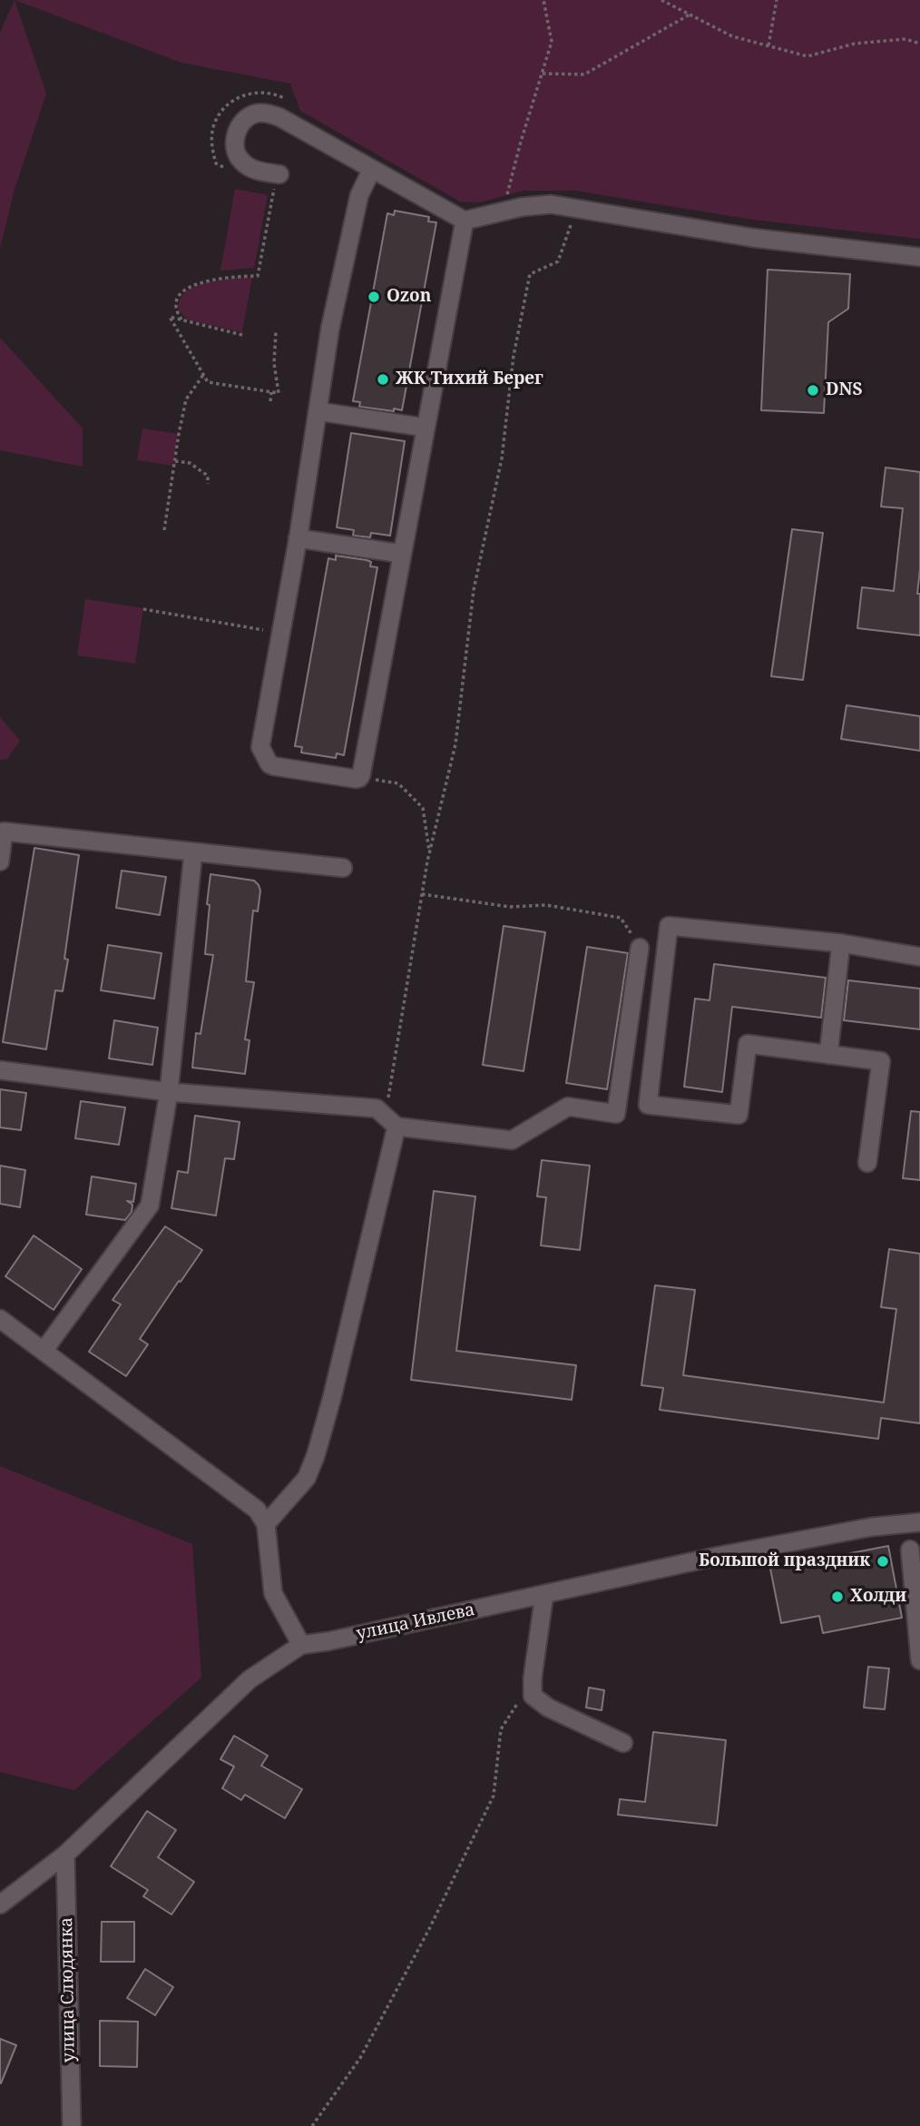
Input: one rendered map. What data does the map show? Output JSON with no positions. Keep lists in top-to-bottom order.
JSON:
{
  "streets": {
    "street": ["улица Ивлева", "улица Слюдянка"]
  },
  "crossings": [
    ["улица Ивлева", "улица Слюдянка"]
  ],
  "places": [
    "Ozon",
    "ЖК Тихий Берег",
    "DNS",
    "Большой праздник",
    "Холди"
  ]
}
